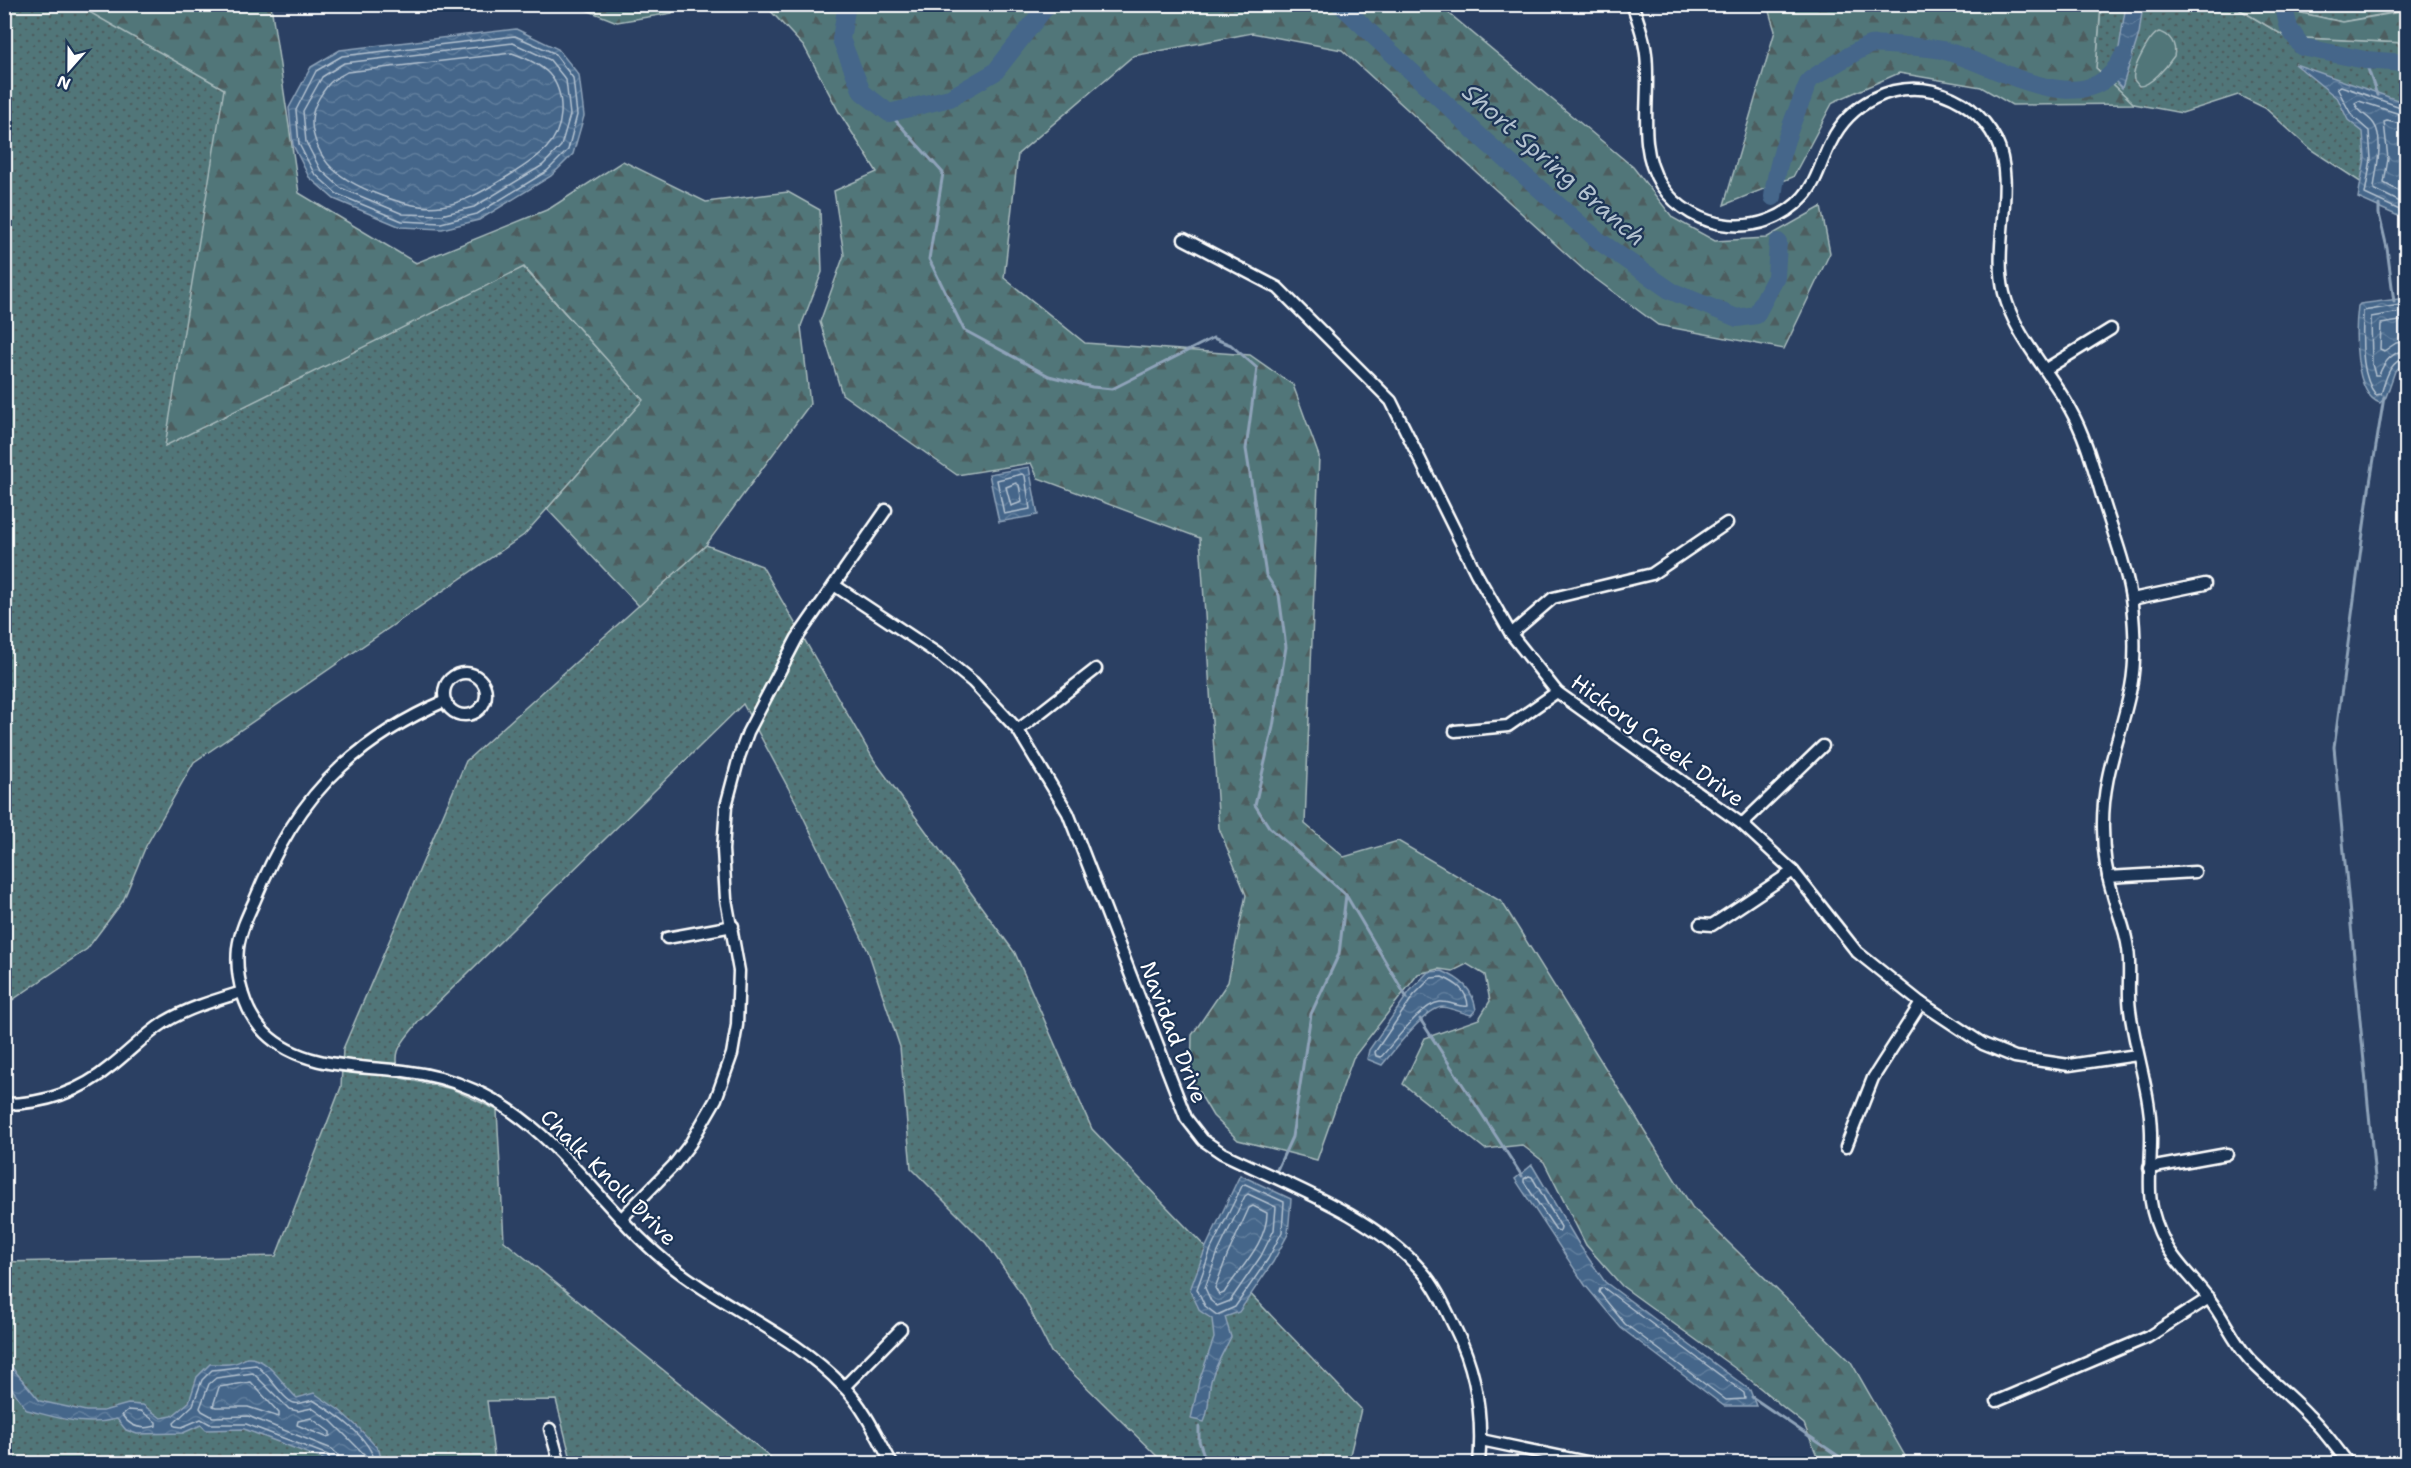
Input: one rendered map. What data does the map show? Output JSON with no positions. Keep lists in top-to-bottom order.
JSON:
{
  "streets": {
    "street": ["Hickory Creek Drive", "Navidad Drive", "Chalk Knoll Drive"]
  },
  "water": ["Short Spring Branch"],
  "north": "bottom"
}
